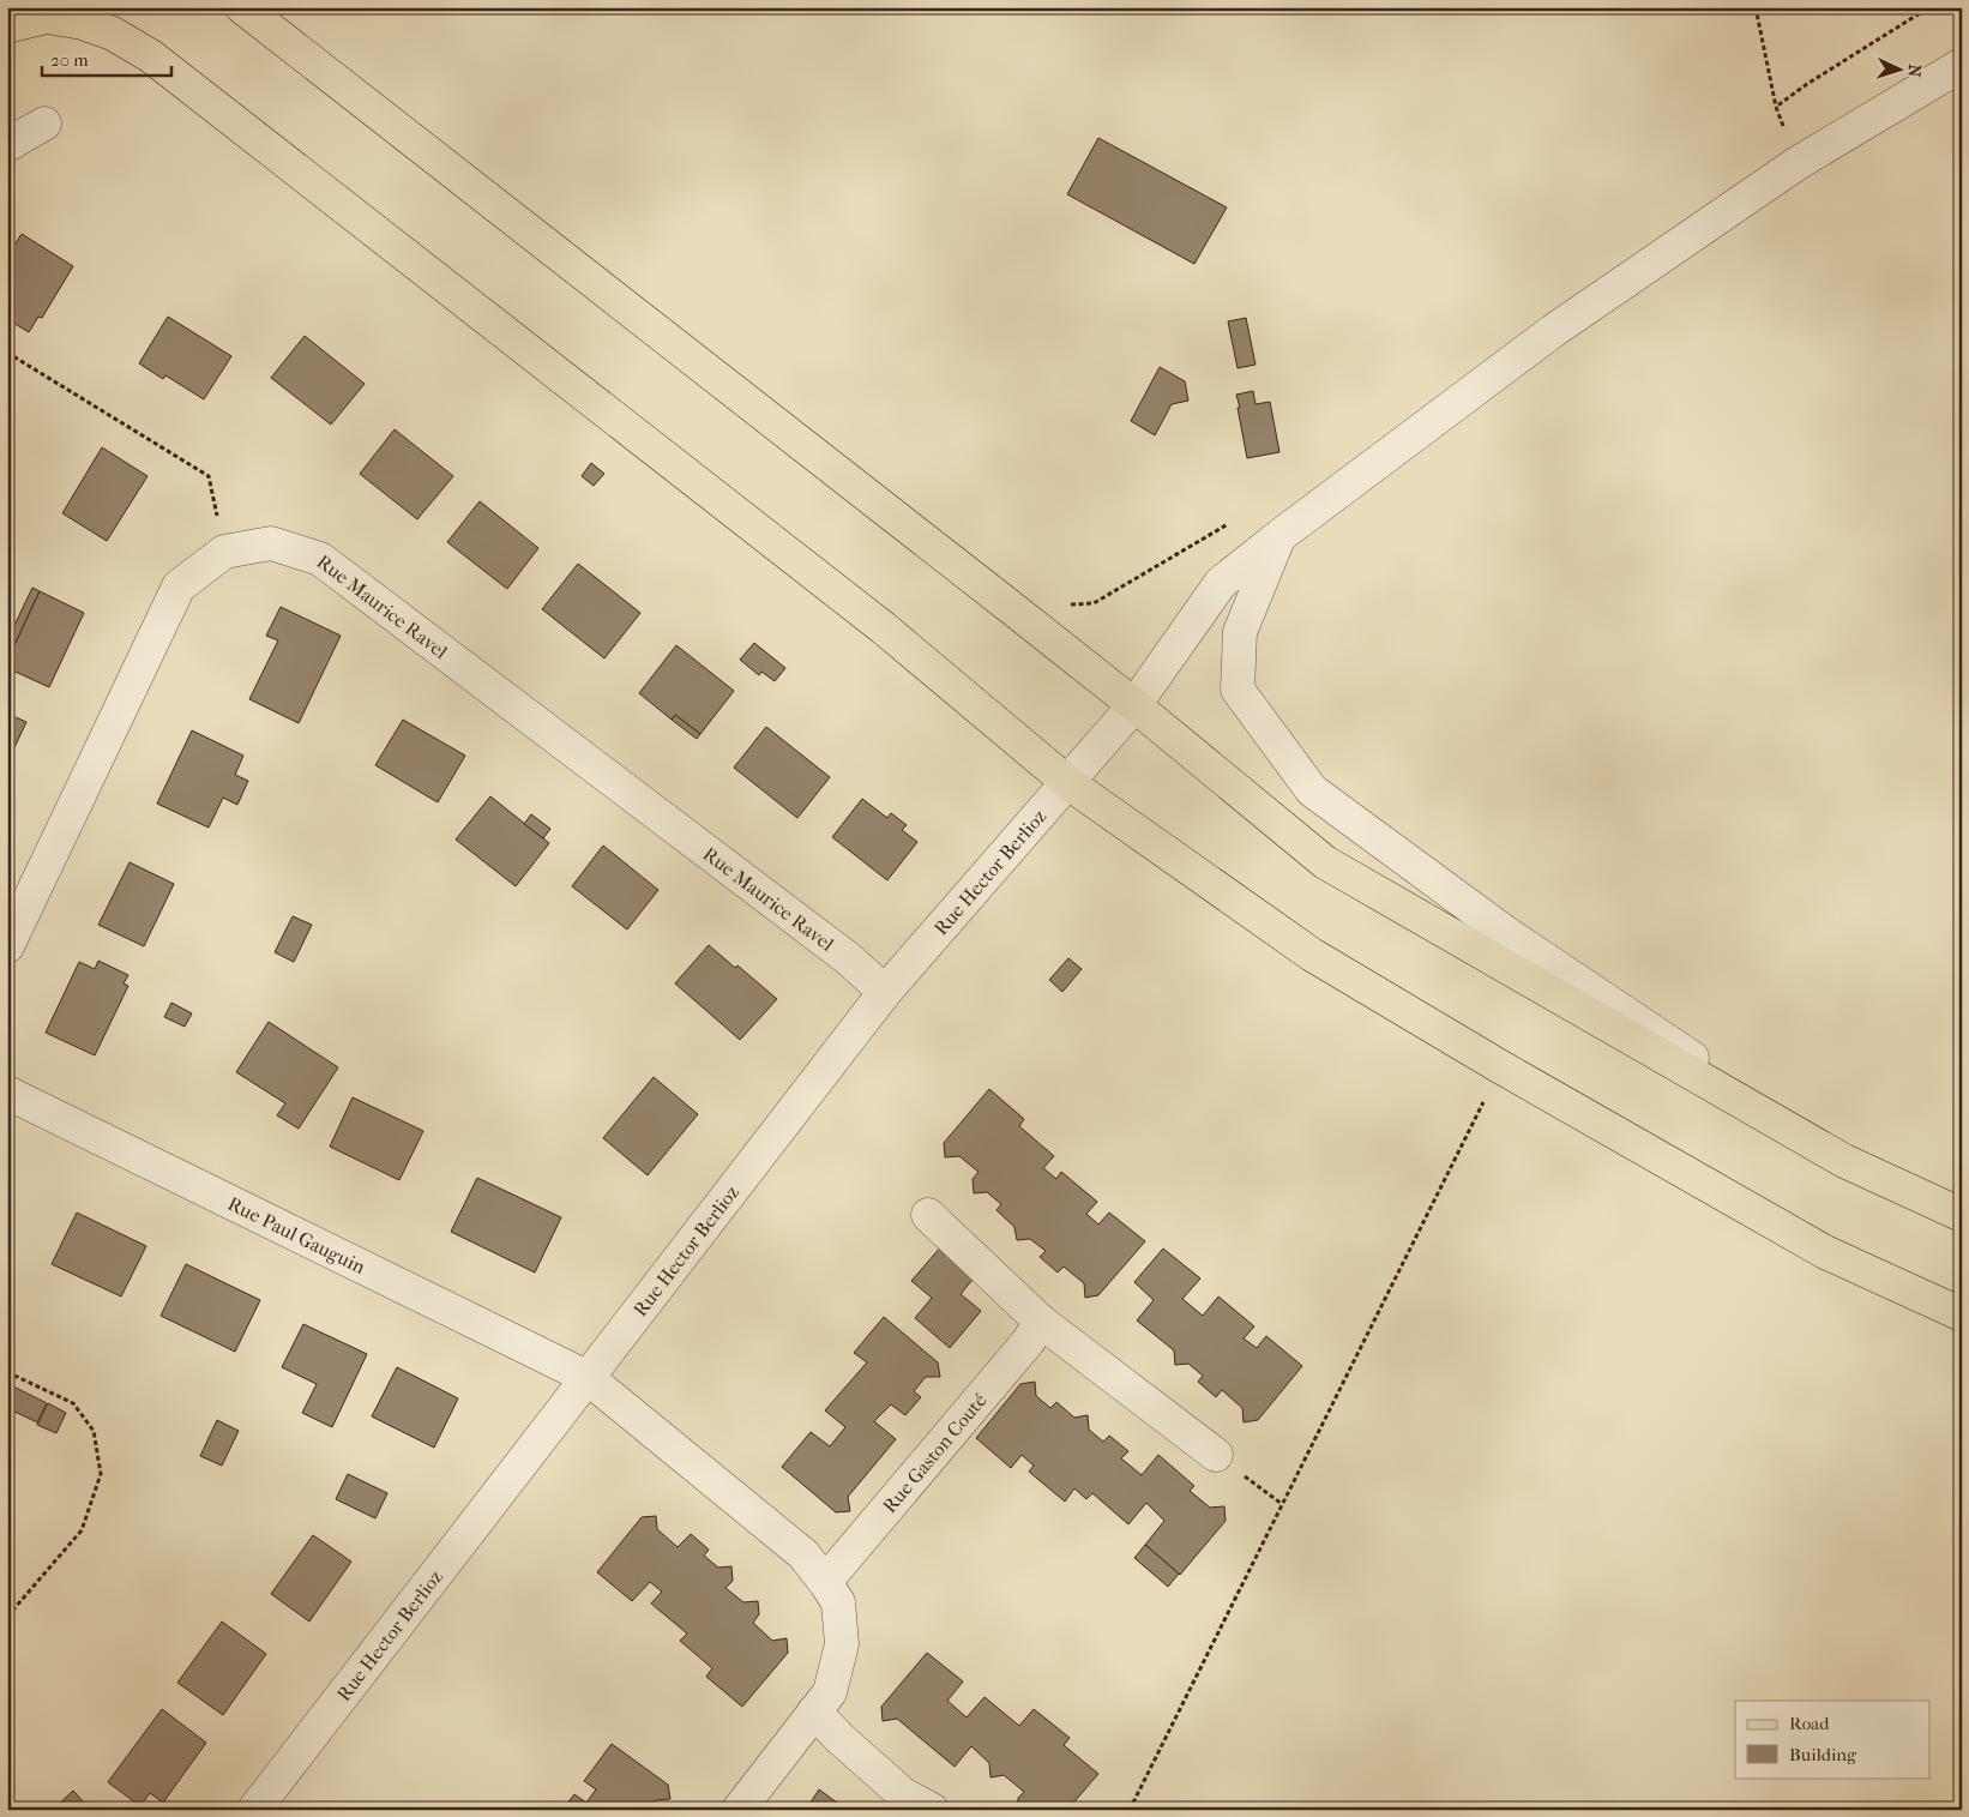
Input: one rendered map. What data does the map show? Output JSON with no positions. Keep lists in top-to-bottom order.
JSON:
{
  "streets": {
    "street": [
      "Rue Maurice Ravel",
      "Rue Hector Berlioz",
      "Rue Paul Gauguin",
      "Rue Gaston Couté"
    ]
  },
  "crossings": [
    ["Rue Maurice Ravel", "Rue Hector Berlioz"],
    ["Rue Hector Berlioz", "Rue Paul Gauguin"]
  ],
  "legend": ["Road", "Building"],
  "scale_bar": "20 m",
  "north": "right"
}
